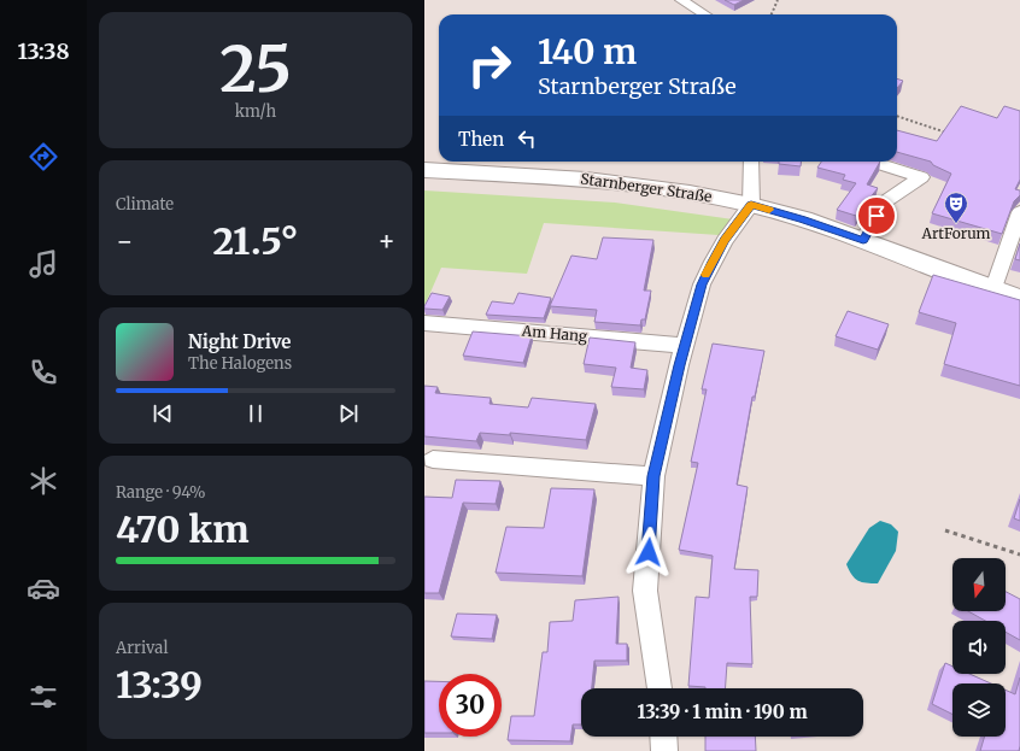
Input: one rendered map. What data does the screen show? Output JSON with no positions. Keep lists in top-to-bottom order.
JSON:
{
  "streets": {
    "main road": ["Starnberger Straße"],
    "street": ["Am Hang"]
  },
  "places": {
    "theatre": ["ArtForum"]
  },
  "north": "bottom",
  "page": {
    "tabs": "13:38",
    "tile": [
      ["25", "km/h"],
      "Climate",
      ["Range · 94%", "470 km"],
      ["Arrival", "13:39"]
    ],
    "turn": ["140 m", "Starnberger Straße"],
    "then": "Then",
    "heat": ["−", "21.5°", "+"],
    "song": ["Night Drive", "The Halogens"],
    "limit": "30",
    "trip": "13:39 · 1 min · 190 m"
  }
}
